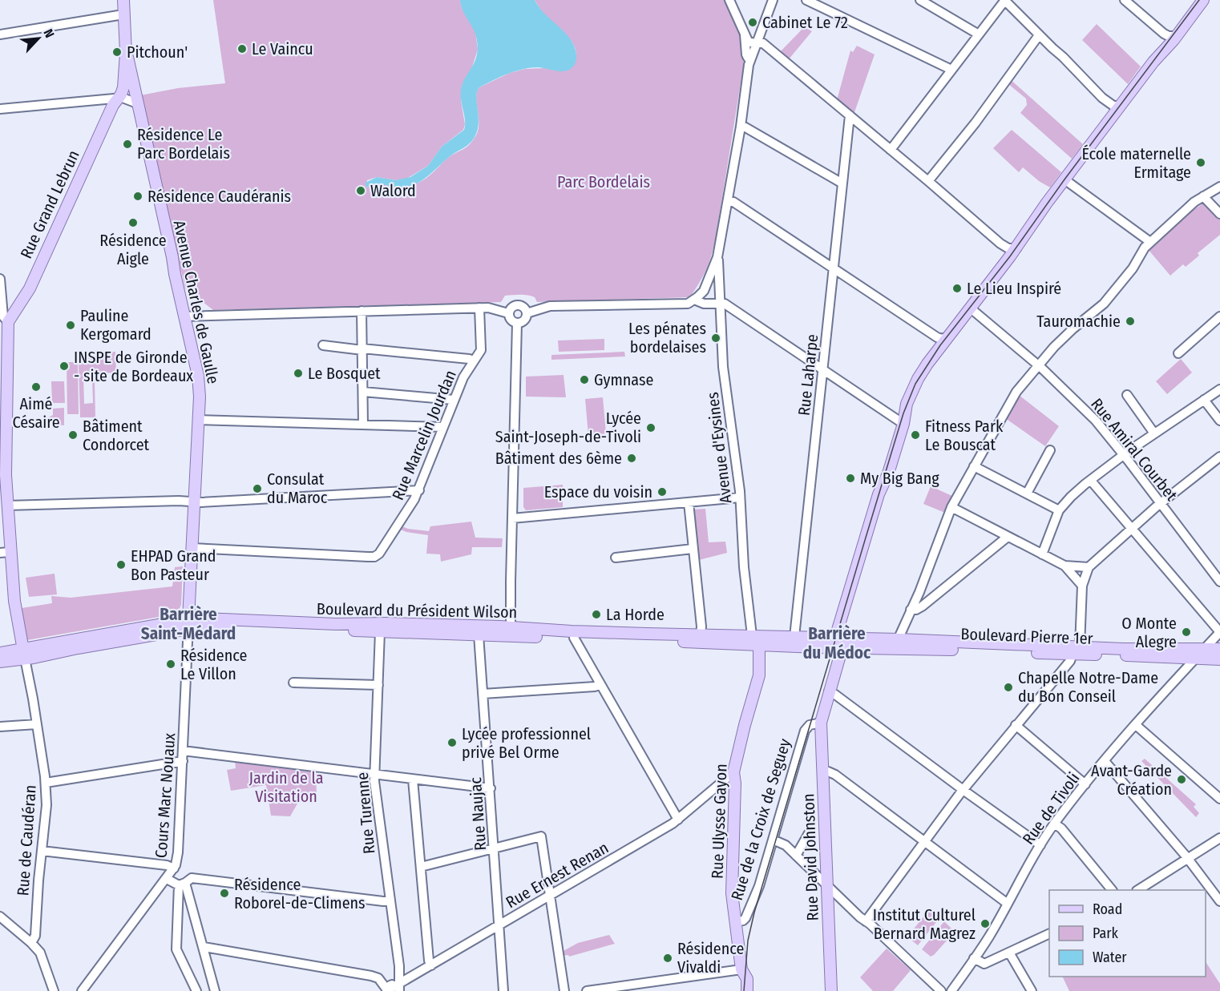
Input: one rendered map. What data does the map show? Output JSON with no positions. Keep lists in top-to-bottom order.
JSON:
{
  "streets": {
    "main road": [
      "Rue Grand Lebrun",
      "Avenue Charles de Gaulle",
      "Boulevard du Président Wilson",
      "Boulevard Pierre 1er",
      "Rue Ulysse Gayon",
      "Rue David Johnston"
    ],
    "street": [
      "Rue Laharpe",
      "Rue Marcelin Jourdan",
      "Avenue d'Eysines",
      "Rue Amiral Courbet",
      "Cours Marc Nouaux",
      "Rue de Tivoli",
      "Rue Turenne",
      "Rue Naujac",
      "Rue de la Croix de Seguey",
      "Rue de Caudéran",
      "Rue Ernest Renan"
    ]
  },
  "crossings": [
    ["Rue Grand Lebrun", "Avenue Charles de Gaulle"],
    ["Avenue Charles de Gaulle", "Rue Marcelin Jourdan"],
    ["Avenue Charles de Gaulle", "Boulevard du Président Wilson"],
    ["Avenue Charles de Gaulle", "Cours Marc Nouaux"],
    ["Rue Laharpe", "Boulevard du Président Wilson"],
    ["Avenue d'Eysines", "Boulevard du Président Wilson"],
    ["Avenue d'Eysines", "Rue Ulysse Gayon"],
    ["Boulevard du Président Wilson", "Boulevard Pierre 1er"],
    ["Boulevard du Président Wilson", "Cours Marc Nouaux"],
    ["Boulevard du Président Wilson", "Rue Turenne"],
    ["Boulevard du Président Wilson", "Rue Naujac"],
    ["Boulevard du Président Wilson", "Rue Ulysse Gayon"],
    ["Boulevard du Président Wilson", "Rue de Caudéran"],
    ["Boulevard Pierre 1er", "Rue de Tivoli"],
    ["Rue Turenne", "Rue Ernest Renan"],
    ["Rue Naujac", "Rue Ernest Renan"],
    ["Rue de la Croix de Seguey", "Rue Ulysse Gayon"],
    ["Rue de la Croix de Seguey", "Rue David Johnston"],
    ["Rue Ulysse Gayon", "Rue Ernest Renan"]
  ],
  "districts": ["Barrière Saint-Médard", "Barrière du Médoc"],
  "parks": ["Parc Bordelais", "Jardin de la Visitation"],
  "places": [
    "Cabinet Le 72",
    "Le Vaincu",
    "Pitchoun'",
    "Résidence Le Parc Bordelais",
    "École maternelle Ermitage",
    "Walord",
    "Résidence Caudéranis",
    "Résidence Aigle",
    "Le Lieu Inspiré",
    "Tauromachie",
    "Pauline Kergomard",
    "Les pénates bordelaises",
    "INSPE de Gironde - site de Bordeaux",
    "Le Bosquet",
    "Gymnase",
    "Aimé Césaire",
    "Lycée Saint-Joseph-de-Tivoli",
    "Bâtiment Condorcet",
    "Fitness Park Le Bouscat",
    "Bâtiment des 6ème",
    "My Big Bang",
    "Consulat du Maroc",
    "Espace du voisin",
    "EHPAD Grand Bon Pasteur",
    "La Horde",
    "O Monte Alegre",
    "Résidence Le Villon",
    "Chapelle Notre-Dame du Bon Conseil",
    "Lycée professionnel privé Bel Orme",
    "Avant-Garde Création",
    "Résidence Roborel-de-Climens",
    "Institut Culturel Bernard Magrez",
    "Résidence Vivaldi"
  ],
  "legend": ["Road", "Park", "Water"],
  "north": "top right"
}
